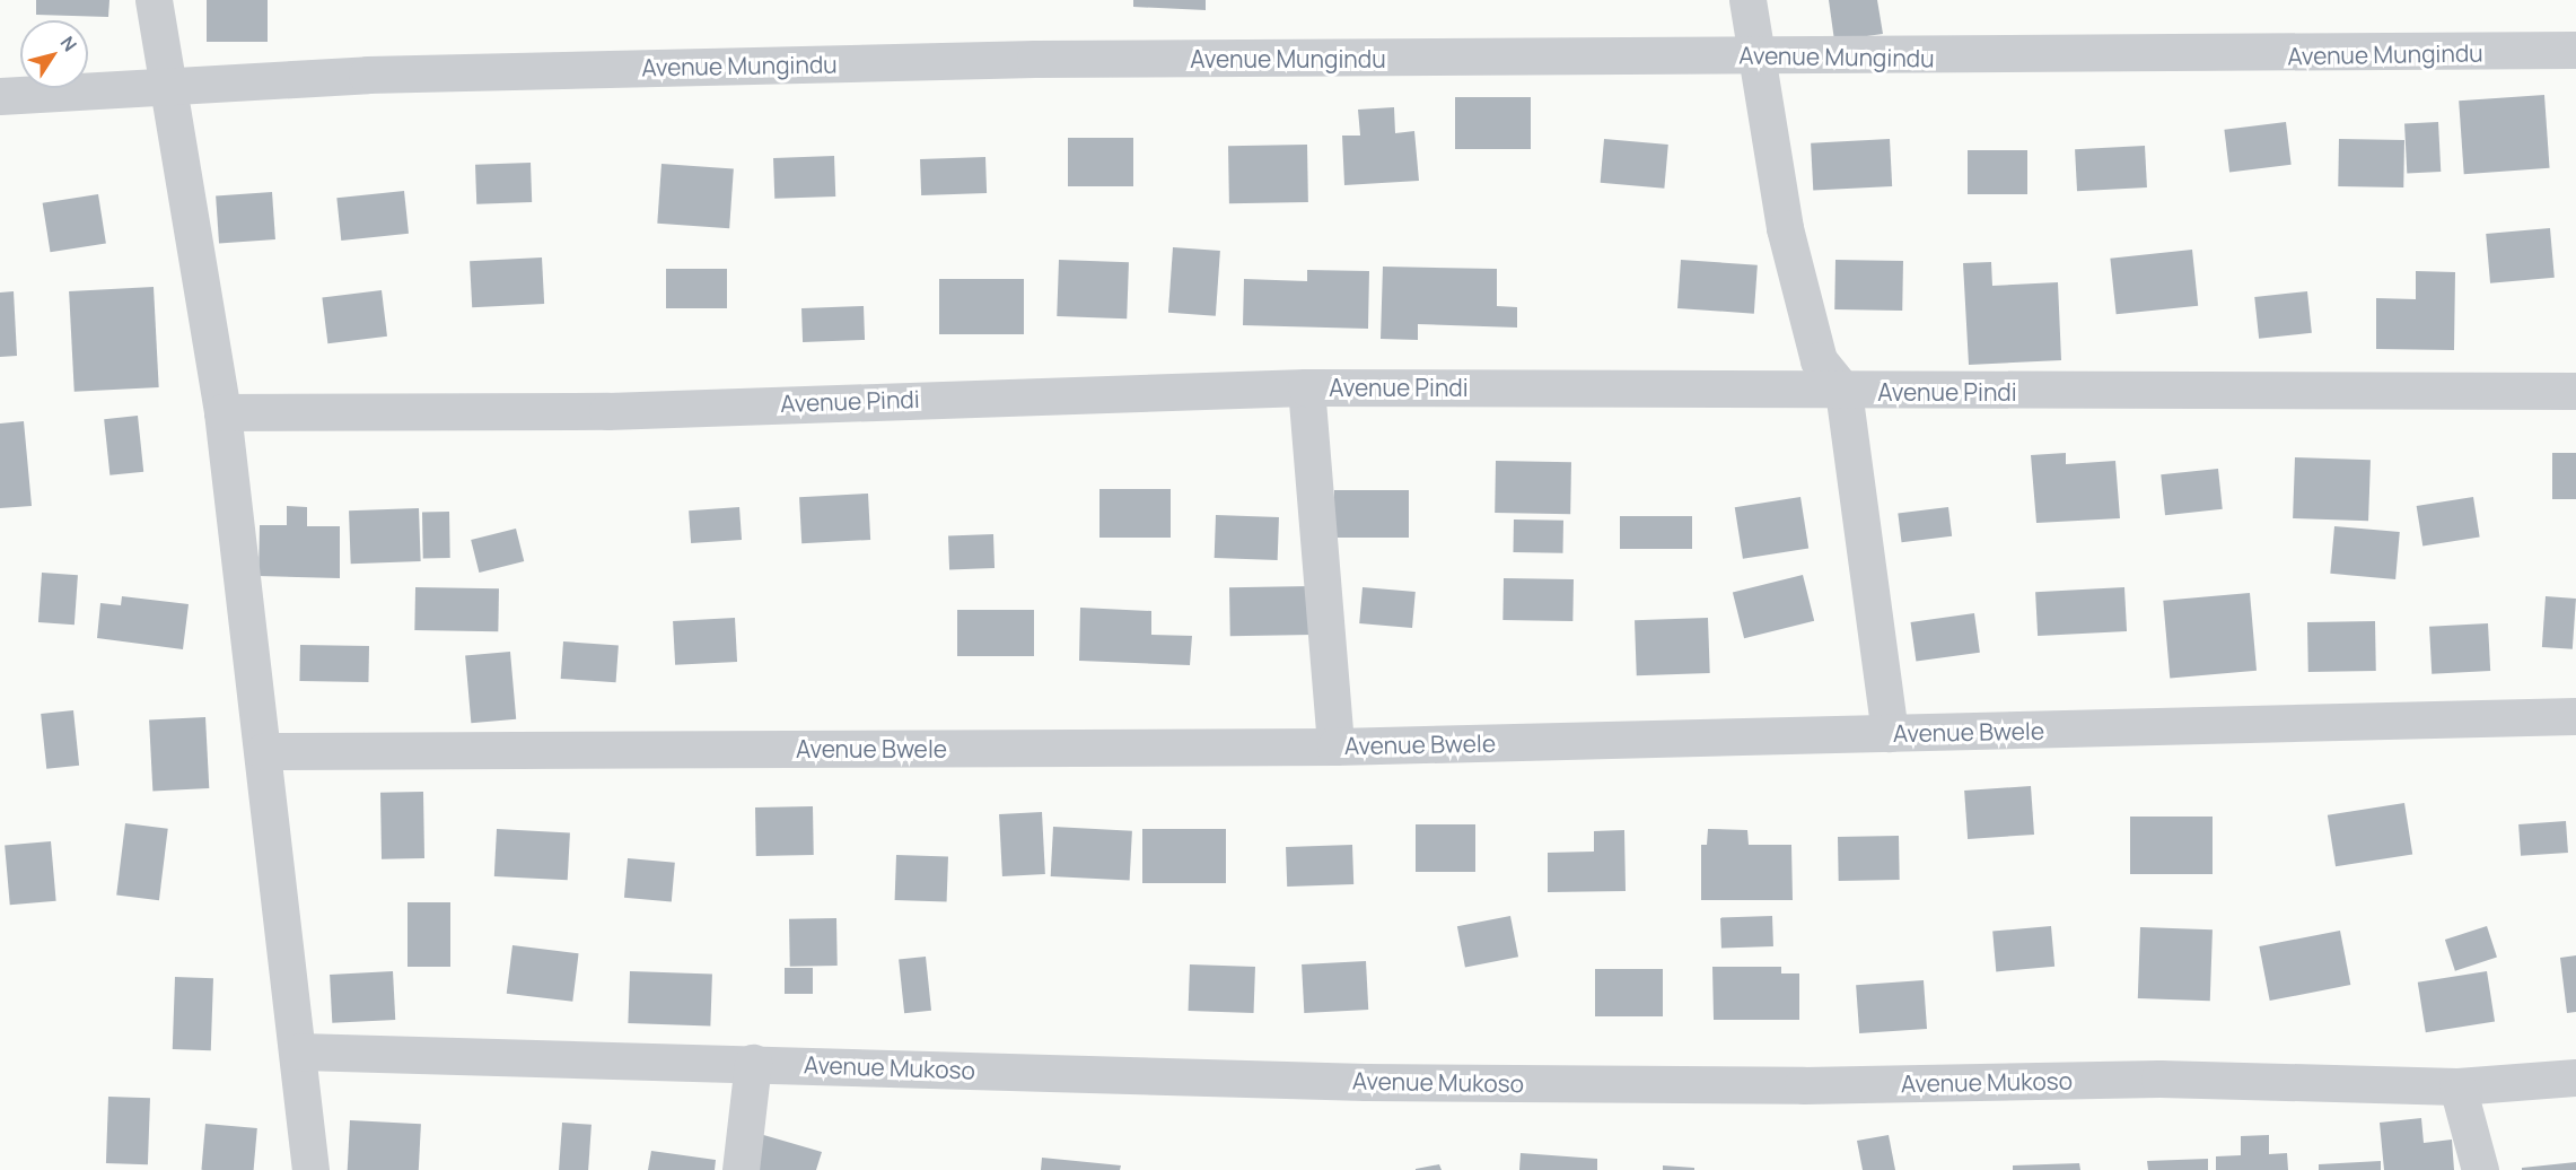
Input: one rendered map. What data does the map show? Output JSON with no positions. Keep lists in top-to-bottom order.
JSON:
{
  "streets": {
    "street": [
      "Avenue Mungindu",
      "Avenue Pindi",
      "Avenue Bwele",
      "Avenue Mukoso"
    ]
  },
  "north": "top right"
}
